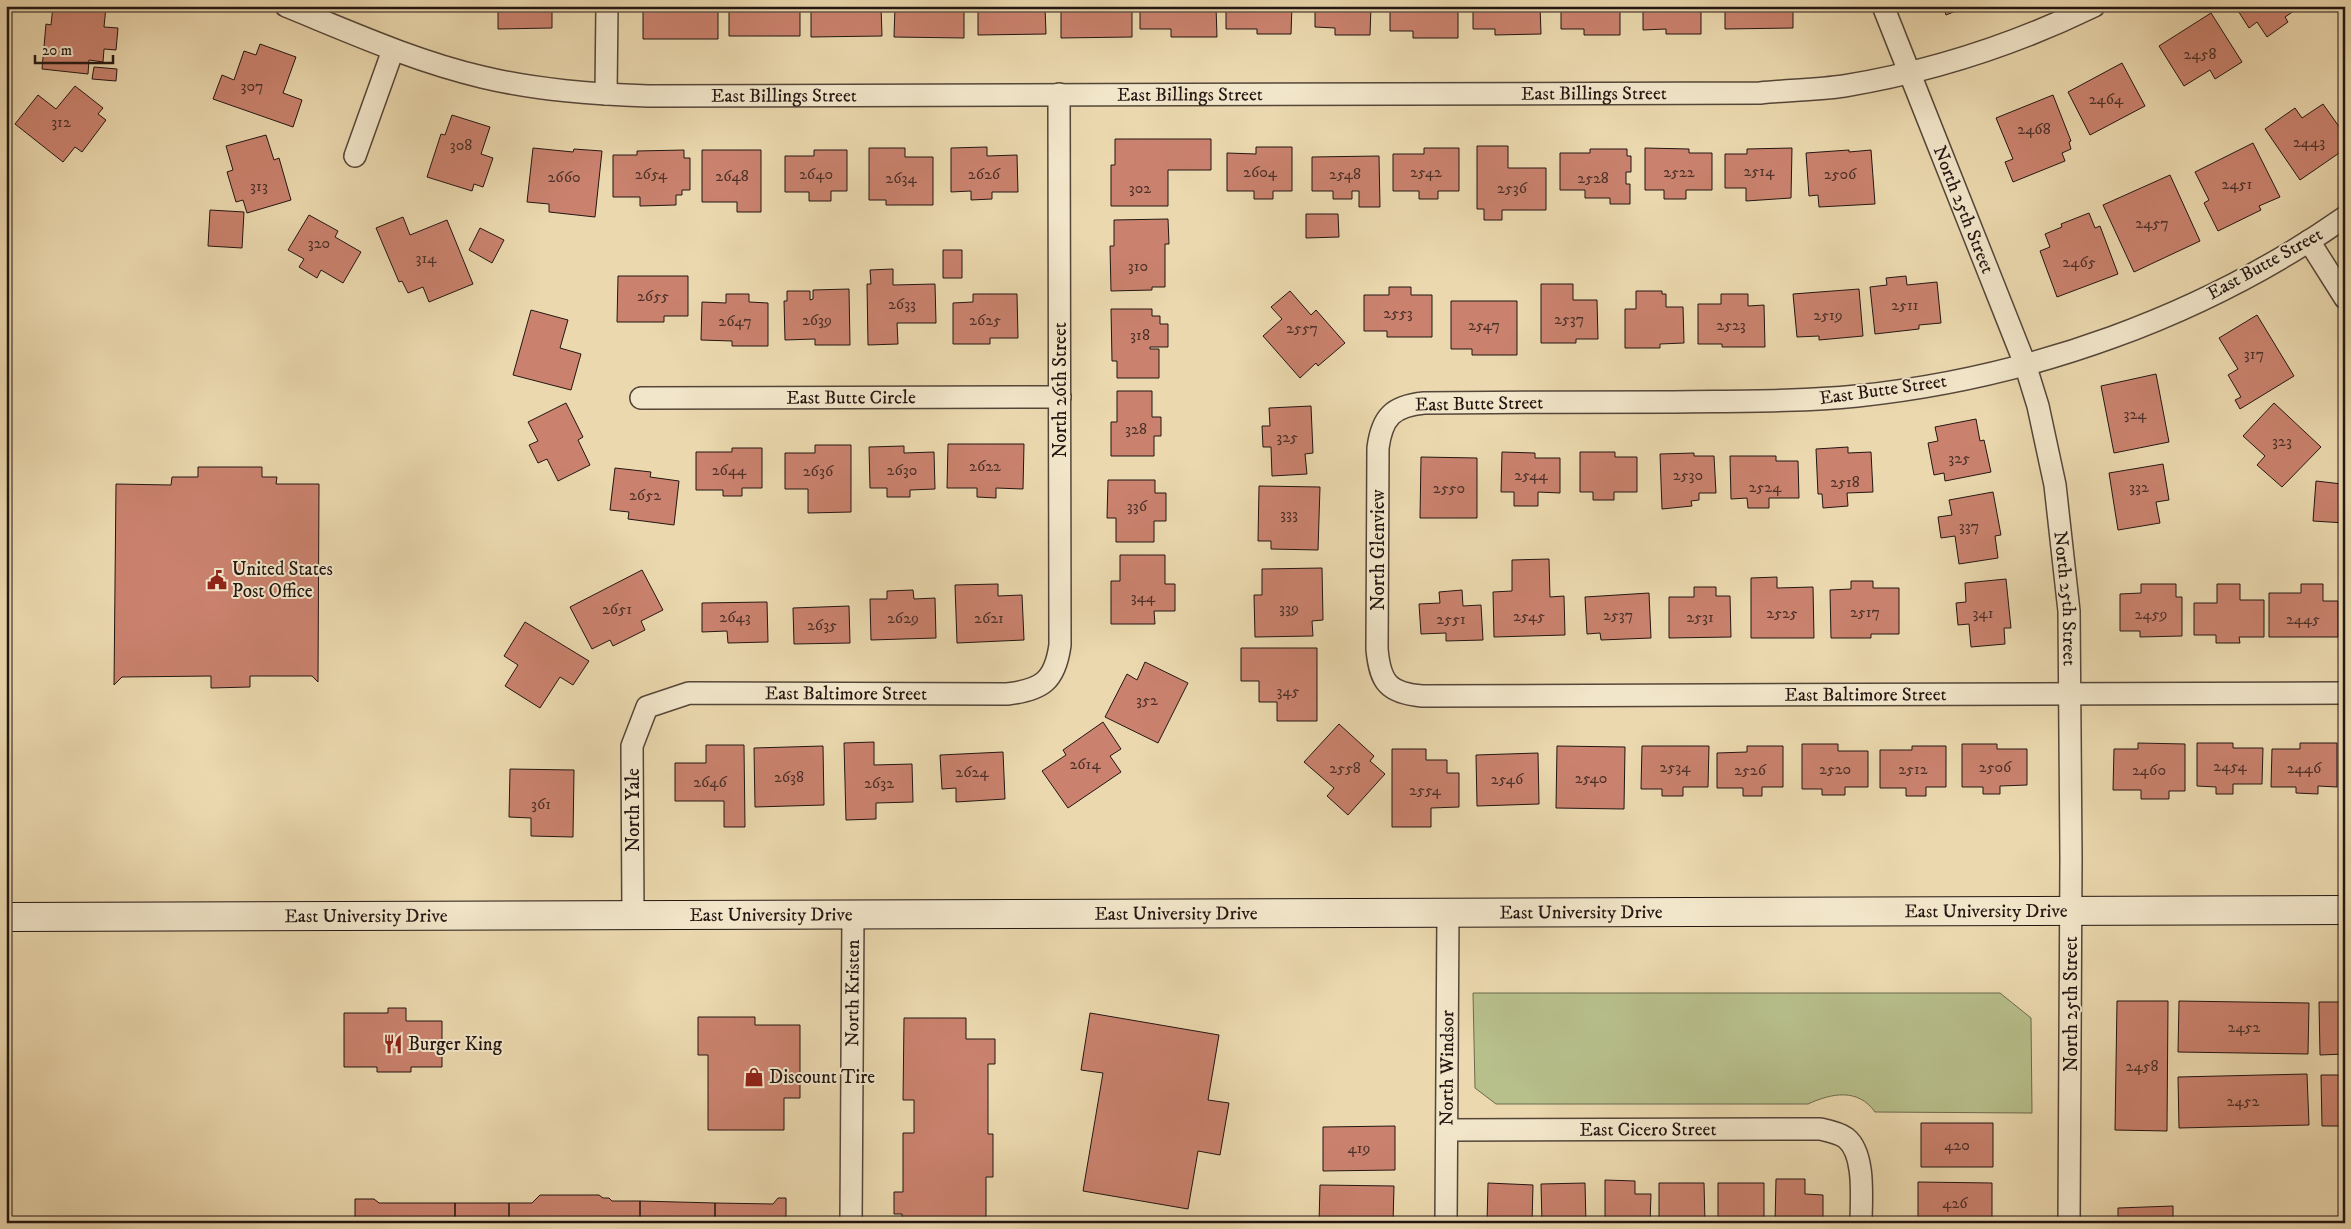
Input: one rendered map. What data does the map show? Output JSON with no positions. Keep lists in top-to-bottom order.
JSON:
{
  "streets": {
    "main road": ["East University Drive"],
    "street": [
      "East Billings Street",
      "North 25th Street",
      "East Butte Street",
      "North 26th Street",
      "East Butte Circle",
      "North Glenview",
      "East Baltimore Street",
      "North Yale",
      "North Kristen",
      "North Windsor",
      "East Cicero Street"
    ]
  },
  "crossings": [
    ["East Billings Street", "North 25th Street"],
    ["East Billings Street", "North 26th Street"],
    ["North 25th Street", "East Butte Street"],
    ["North 25th Street", "East Baltimore Street"],
    ["North 25th Street", "East University Drive"],
    ["East Butte Street", "North Glenview"],
    ["North 26th Street", "East Butte Circle"],
    ["North 26th Street", "East Baltimore Street"],
    ["North Glenview", "East Baltimore Street"],
    ["East Baltimore Street", "North Yale"],
    ["North Yale", "East University Drive"],
    ["East University Drive", "North Kristen"],
    ["East University Drive", "North Windsor"],
    ["North Windsor", "East Cicero Street"]
  ],
  "places": {
    "public building": ["United States Post Office"],
    "restaurant": ["Burger King"],
    "shop": ["Discount Tire"]
  },
  "house_numbers": [
    "2458",
    "307",
    "2464",
    "312",
    "2468",
    "2443",
    "308",
    "2514",
    "2604",
    "2542",
    "2522",
    "2654",
    "2640",
    "2626",
    "2548",
    "2506",
    "2648",
    "2660",
    "2634",
    "2528",
    "2451",
    "313",
    "302",
    "2536",
    "2457",
    "320",
    "314",
    "2465",
    "310",
    "2655",
    "2633",
    "2511",
    "2553",
    "2519",
    "2537",
    "2639",
    "2625",
    "2647",
    "2547",
    "2523",
    "2557",
    "318",
    "317",
    "324",
    "328",
    "325",
    "323",
    "325",
    "2622",
    "2644",
    "2630",
    "2636",
    "2544",
    "2530",
    "2518",
    "2524",
    "332",
    "2550",
    "2652",
    "336",
    "333",
    "337",
    "344",
    "339",
    "2651",
    "2517",
    "2525",
    "341",
    "2459",
    "2537",
    "2545",
    "2643",
    "2531",
    "2629",
    "2621",
    "2551",
    "2445",
    "2635",
    "345",
    "352",
    "2614",
    "2454",
    "2534",
    "2506",
    "2558",
    "2446",
    "2520",
    "2512",
    "2526",
    "2460",
    "2624",
    "2638",
    "2540",
    "2546",
    "2646",
    "2632",
    "2554",
    "361",
    "2452",
    "2458",
    "2452",
    "420",
    "419",
    "426"
  ],
  "scale_bar": "20 m"
}
